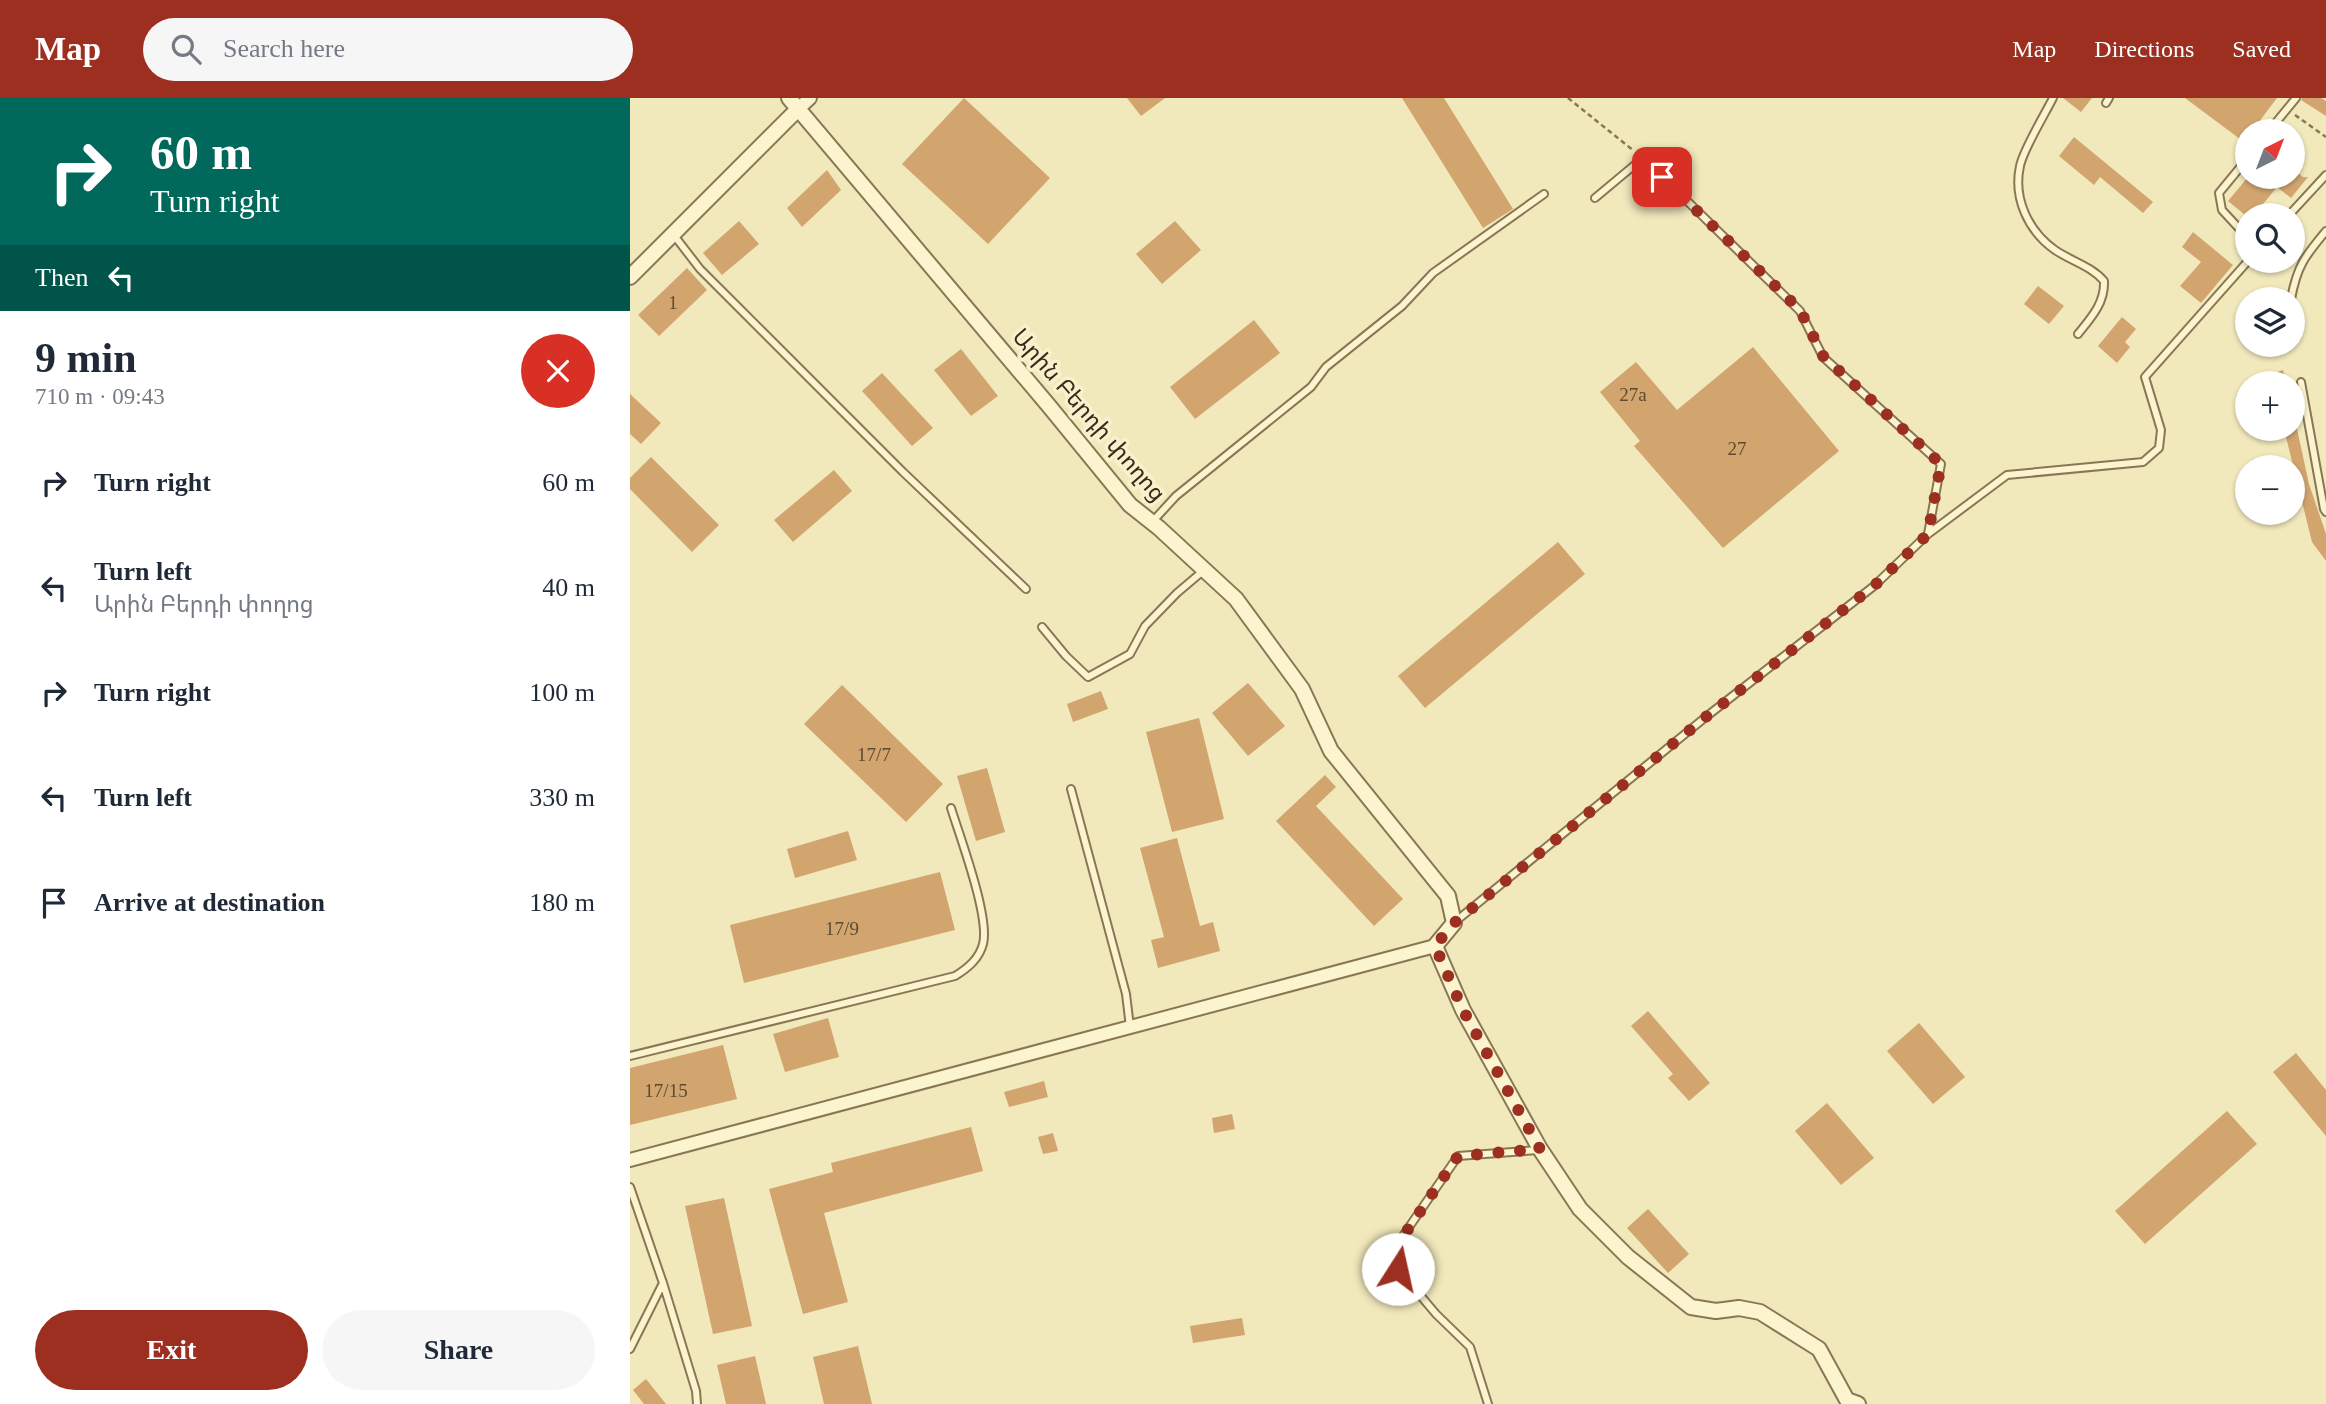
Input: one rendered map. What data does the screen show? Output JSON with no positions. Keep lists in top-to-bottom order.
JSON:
{
  "streets": {
    "street": ["Արին Բերդի փողոց"]
  },
  "house_numbers": [
    "1",
    "27a",
    "27",
    "17/7",
    "17/9",
    "17/15"
  ],
  "north": "top right",
  "page": {
    "header": "Map",
    "search": "Search here",
    "nav": ["Map", "Directions", "Saved"],
    "turn": ["60 m", "Turn right"],
    "map_buttons": ["+", "−"],
    "then": "Then",
    "heading": ["9 min", "710 m · 09:43"],
    "list": [
      {
        "name": "Turn right",
        "value": "60 m"
      },
      {
        "name": "Turn left",
        "note": "Արին Բերդի փողոց",
        "value": "40 m"
      },
      {
        "name": "Turn right",
        "value": "100 m"
      },
      {
        "name": "Turn left",
        "value": "330 m"
      },
      {
        "name": "Arrive at destination",
        "value": "180 m"
      }
    ],
    "buttons": ["Exit", "Share"]
  }
}
